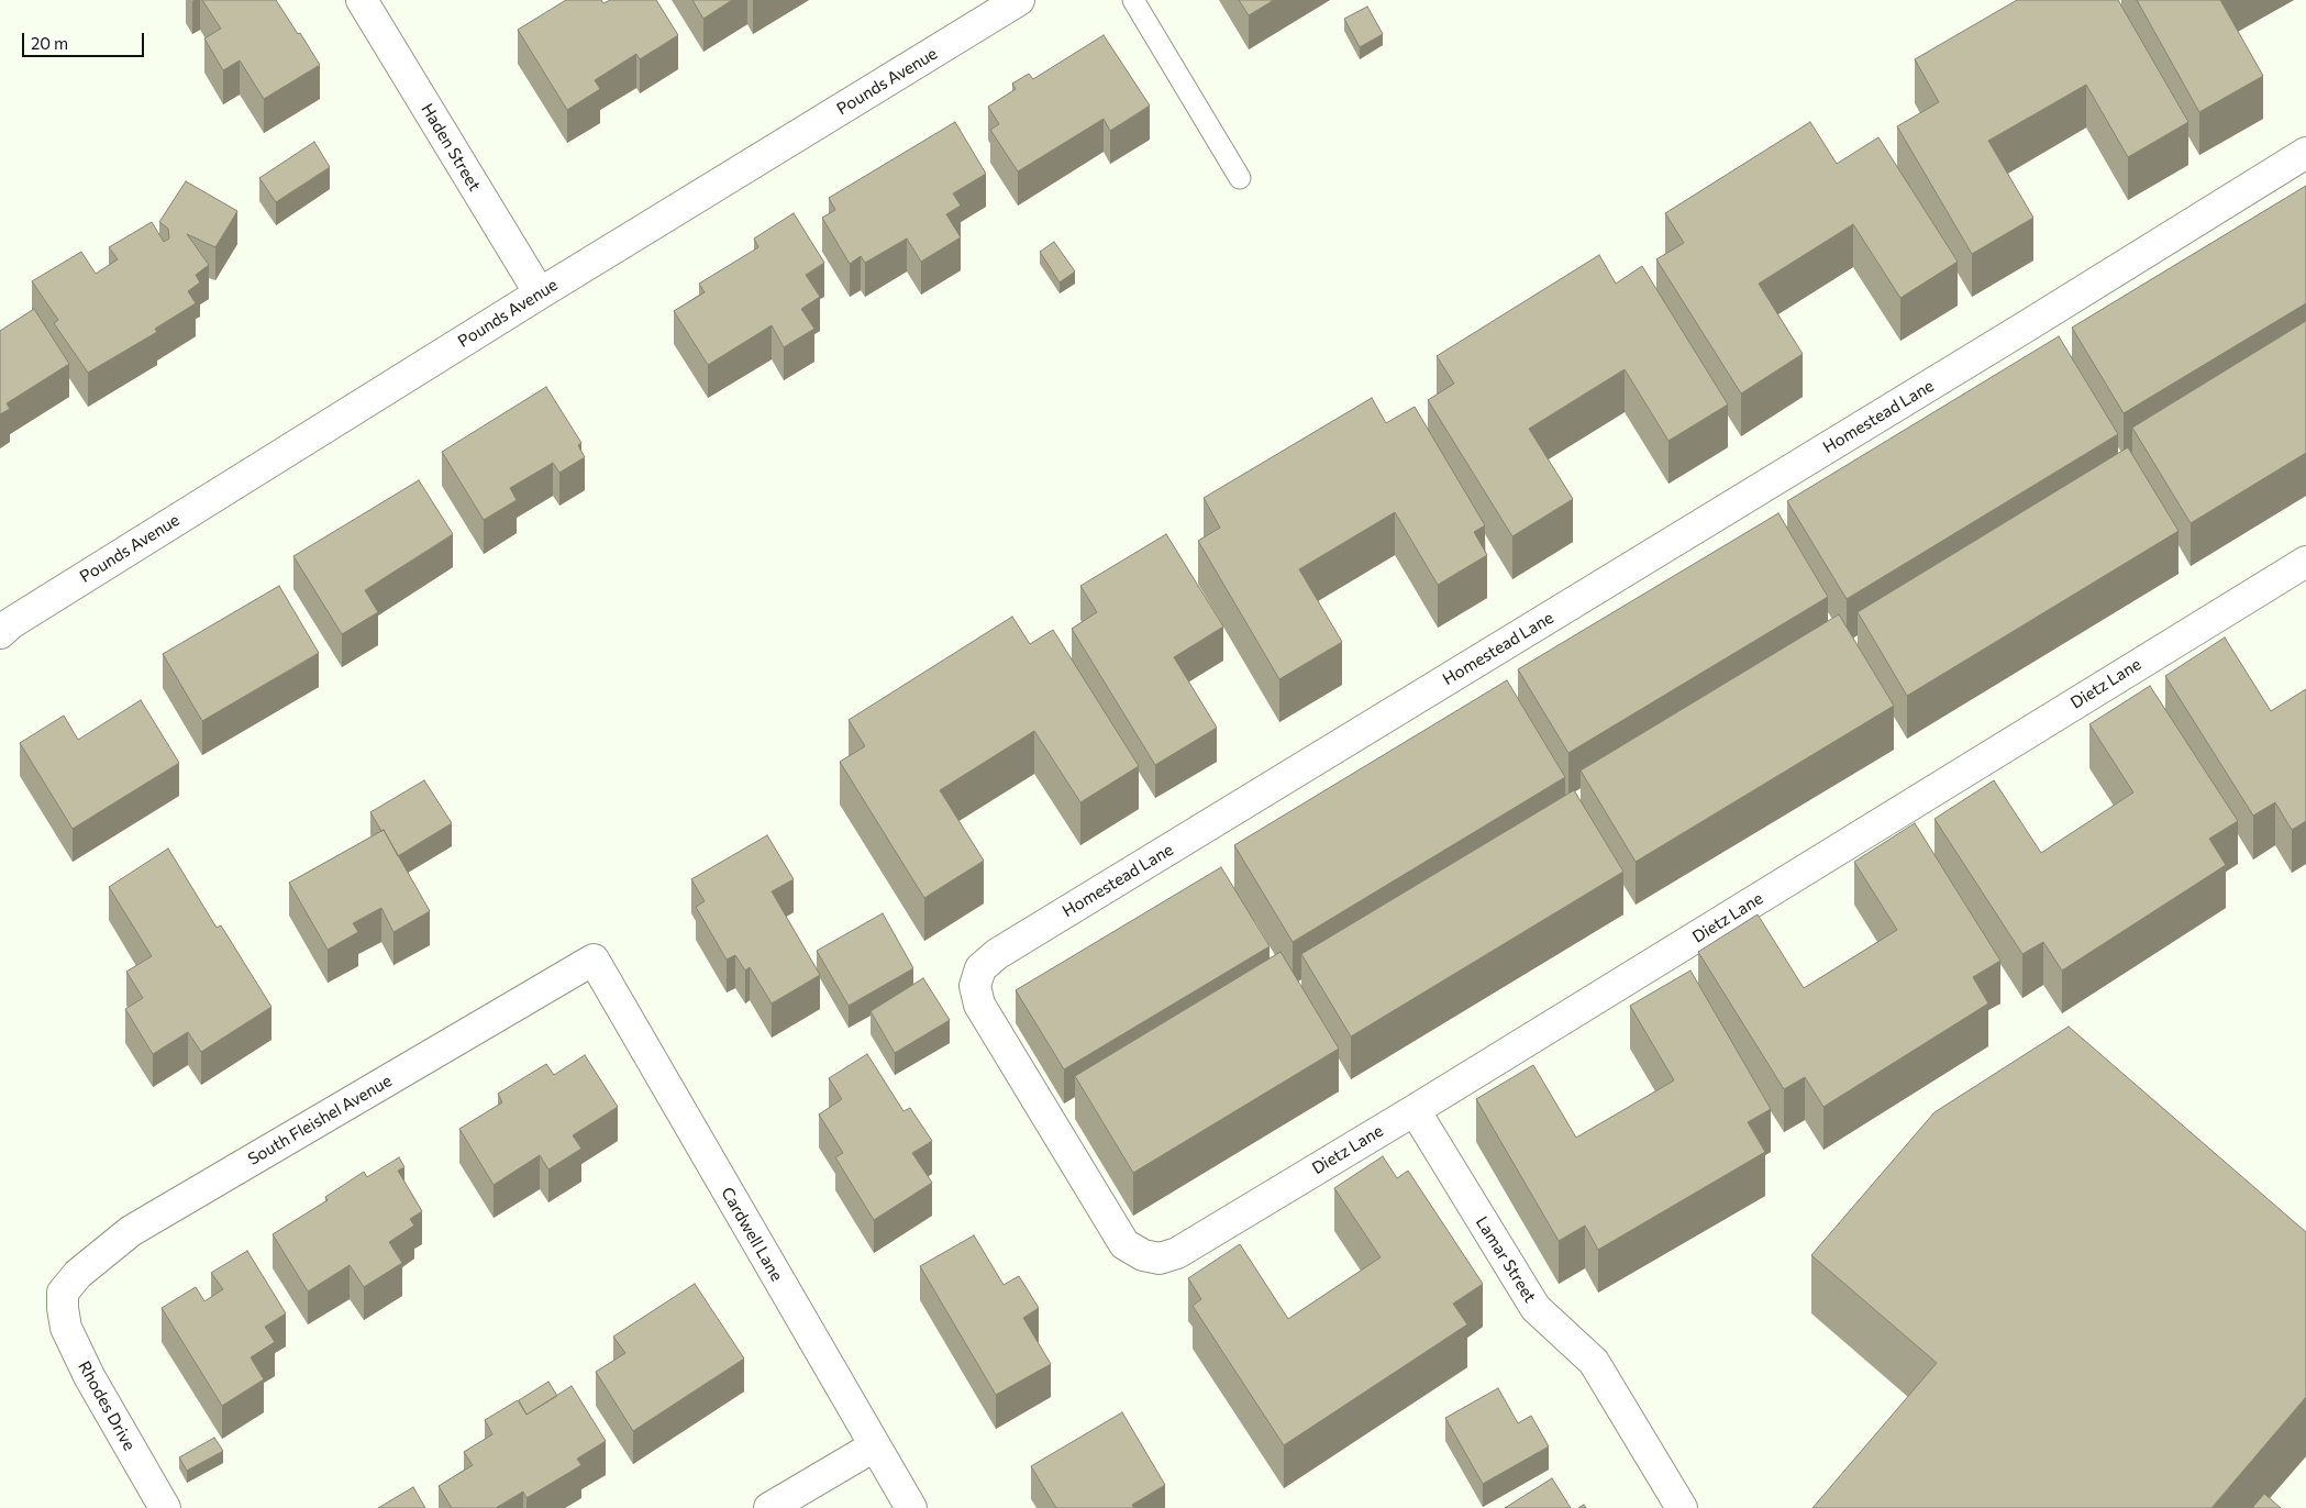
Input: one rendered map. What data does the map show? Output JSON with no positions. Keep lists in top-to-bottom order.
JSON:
{
  "streets": {
    "street": [
      "Pounds Avenue",
      "Haden Street",
      "Homestead Lane",
      "Dietz Lane",
      "South Fleishel Avenue",
      "Cardwell Lane",
      "Lamar Street",
      "Rhodes Drive"
    ]
  },
  "crossings": [
    ["Pounds Avenue", "Haden Street"],
    ["Homestead Lane", "Dietz Lane"],
    ["Dietz Lane", "Lamar Street"],
    ["South Fleishel Avenue", "Cardwell Lane"],
    ["South Fleishel Avenue", "Rhodes Drive"]
  ],
  "scale_bar": "20 m"
}
